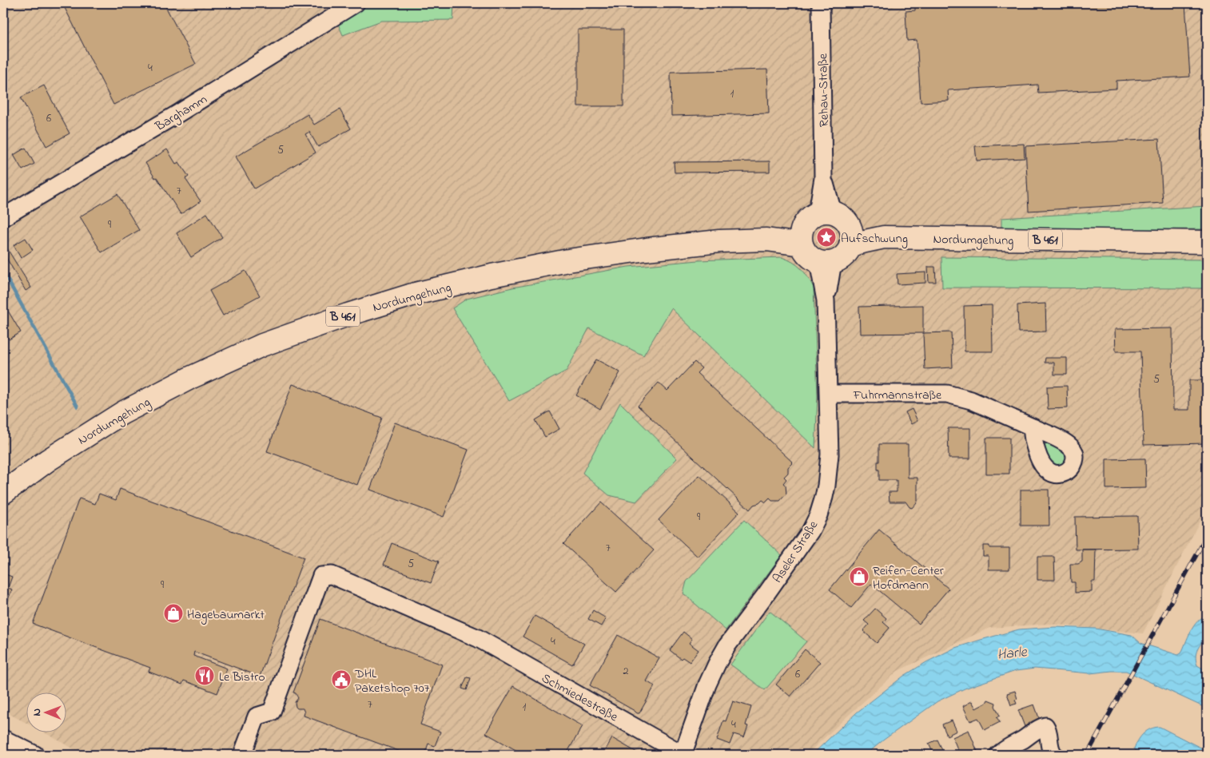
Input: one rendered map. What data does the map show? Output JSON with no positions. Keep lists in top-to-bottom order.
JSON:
{
  "streets": {
    "main road": ["Nordumgehung", "B 461"],
    "street": [
      "Rehau-Straße",
      "Barghamm",
      "Fuhrmannstraße",
      "Aseler Straße",
      "Schmiedestraße"
    ]
  },
  "crossings": [
    ["Rehau-Straße", "Nordumgehung"],
    ["Rehau-Straße", "Aseler Straße"],
    ["Nordumgehung", "Aseler Straße"],
    ["Fuhrmannstraße", "Aseler Straße"],
    ["Aseler Straße", "Schmiedestraße"]
  ],
  "water": ["Harle"],
  "places": {
    "place": ["Aufschwung"],
    "shop": ["Reifen-Center Hofdmann", "Hagebaumarkt"],
    "restaurant": ["Le Bistro"],
    "public building": ["DHL Paketshop 707"]
  },
  "house_numbers": [
    "4",
    "1",
    "6",
    "5",
    "7",
    "9",
    "5",
    "9",
    "7",
    "5",
    "9",
    "4",
    "2",
    "6",
    "7",
    "1",
    "4"
  ],
  "north": "left"
}
